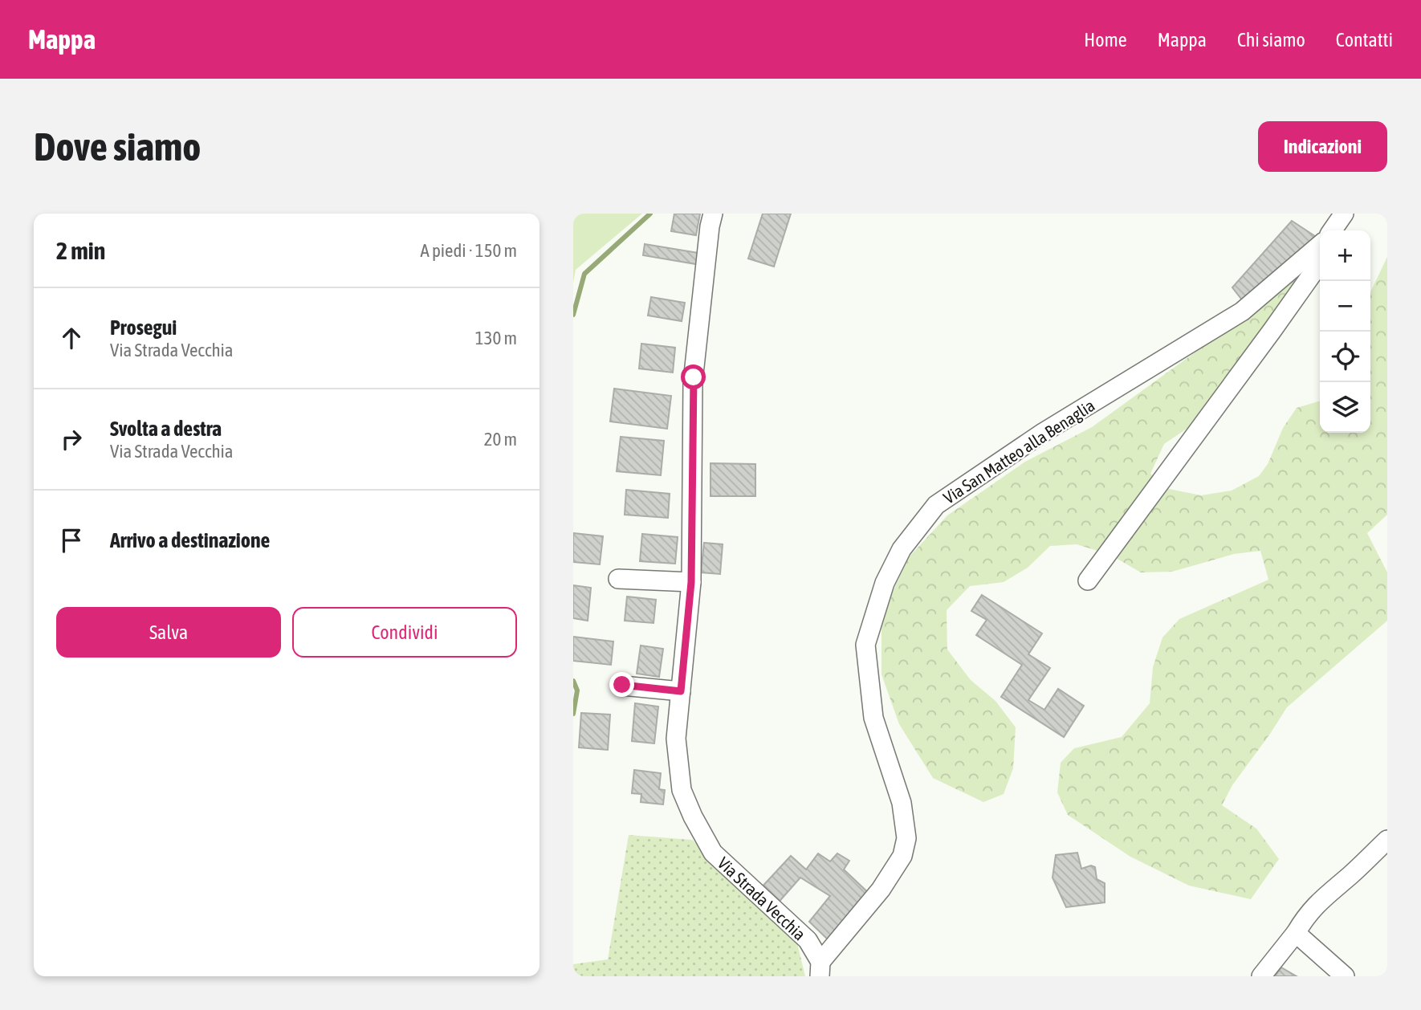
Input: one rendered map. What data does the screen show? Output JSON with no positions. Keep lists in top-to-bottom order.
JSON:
{
  "streets": {
    "street": ["Via San Matteo alla Benaglia", "Via Strada Vecchia"]
  },
  "crossings": [
    ["Via San Matteo alla Benaglia", "Via Strada Vecchia"]
  ],
  "page": {
    "header": "Mappa",
    "nav": [
      "Home",
      "Mappa",
      "Chi siamo",
      "Contatti"
    ],
    "buttons": [
      "Indicazioni",
      ["Salva", "Condividi"]
    ],
    "title": "Dove siamo",
    "heading": ["2 min", "A piedi · 150 m"],
    "map_buttons": ["+", "−"],
    "list": [
      ["Prosegui", "Via Strada Vecchia", "130 m"],
      ["Svolta a destra", "Via Strada Vecchia", "20 m"],
      "Arrivo a destinazione"
    ]
  }
}
